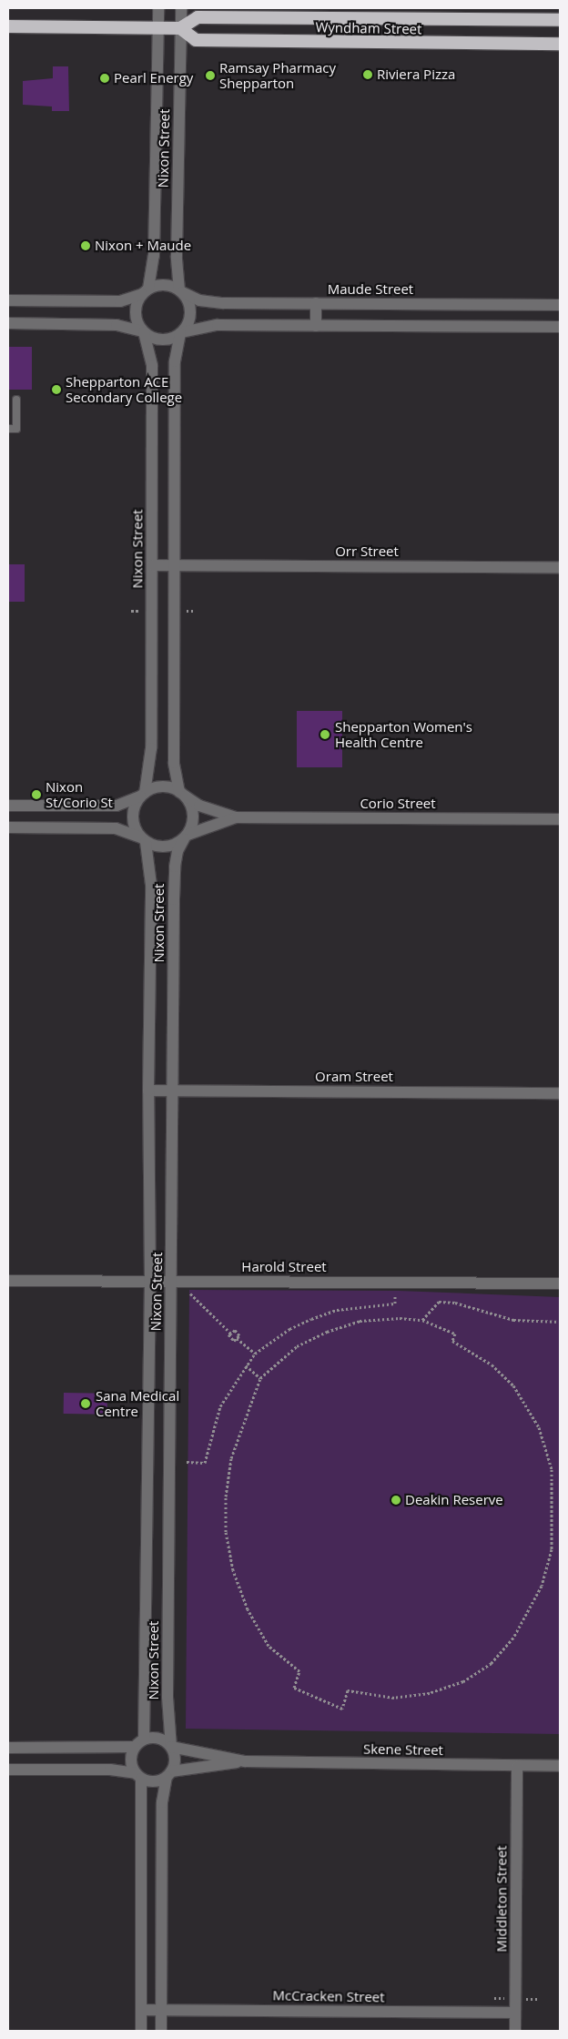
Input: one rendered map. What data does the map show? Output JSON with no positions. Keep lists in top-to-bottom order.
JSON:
{
  "streets": {
    "highway": ["Wyndham Street"],
    "street": [
      "Nixon Street",
      "Maude Street",
      "Orr Street",
      "Corio Street",
      "Oram Street",
      "Harold Street",
      "Skene Street",
      "Middleton Street",
      "McCracken Street"
    ]
  },
  "crossings": [
    ["Wyndham Street", "Nixon Street"],
    ["Nixon Street", "Maude Street"],
    ["Nixon Street", "Orr Street"],
    ["Nixon Street", "Corio Street"],
    ["Nixon Street", "Oram Street"],
    ["Nixon Street", "Harold Street"],
    ["Nixon Street", "Skene Street"],
    ["Skene Street", "Middleton Street"],
    ["Middleton Street", "McCracken Street"]
  ],
  "places": [
    "Riviera Pizza",
    "Ramsay Pharmacy Shepparton",
    "Pearl Energy",
    "Nixon + Maude",
    "Shepparton ACE Secondary College",
    "Shepparton Women's Health Centre",
    "Nixon St/Corio St",
    "Sana Medical Centre",
    "Deakin Reserve"
  ]
}
